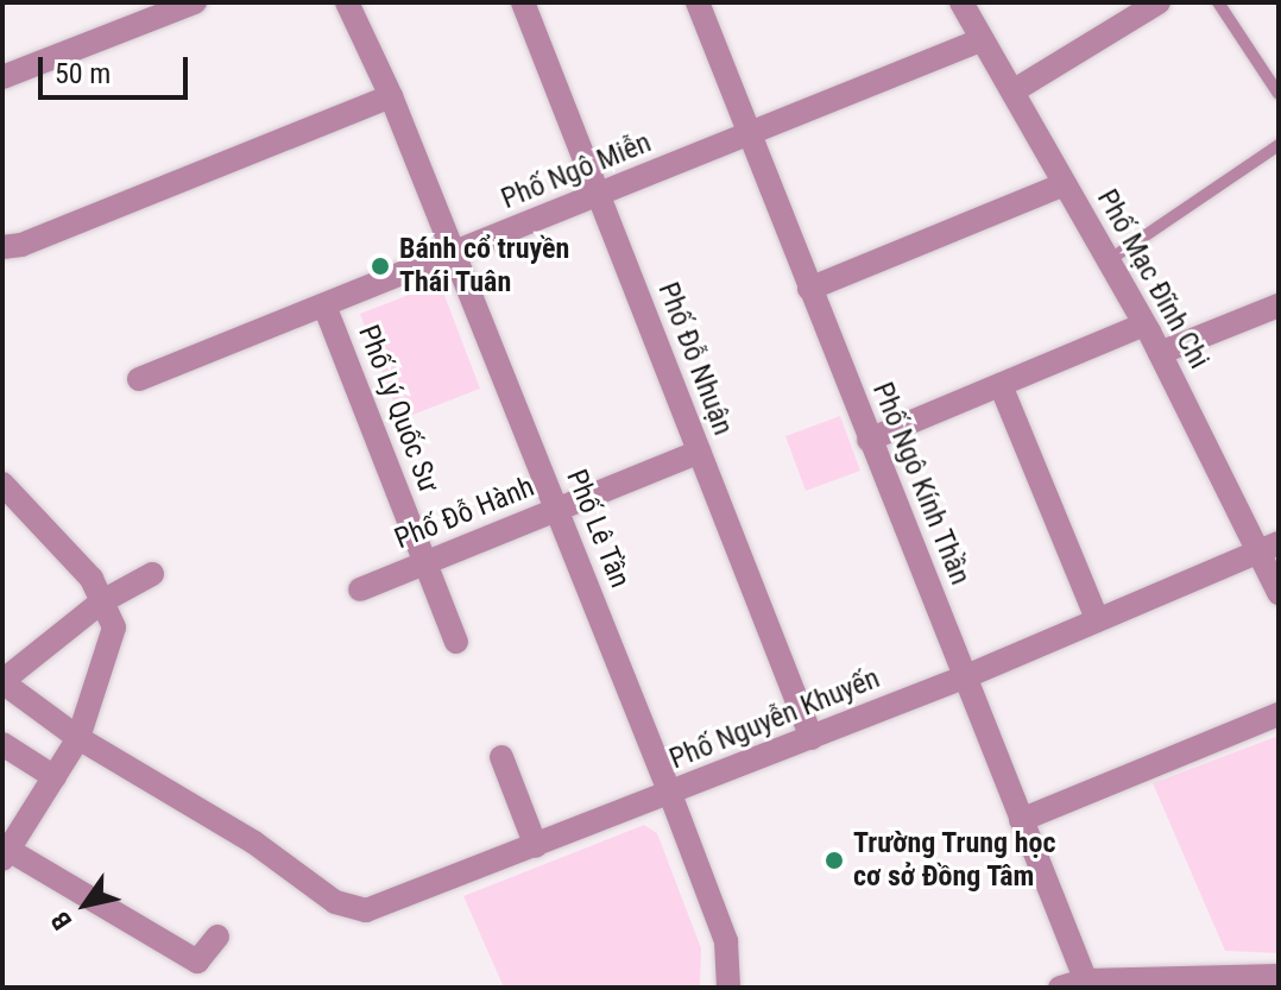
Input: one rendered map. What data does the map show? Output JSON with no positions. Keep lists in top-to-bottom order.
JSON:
{
  "streets": {
    "street": [
      "Phố Ngô Miễn",
      "Phố Mạc Đĩnh Chi",
      "Phố Đỗ Nhuận",
      "Phố Lý Quốc Sư",
      "Phố Ngô Kính Thần",
      "Phố Đỗ Hành",
      "Phố Lê Tần",
      "Phố Nguyễn Khuyến"
    ]
  },
  "crossings": [
    ["Phố Ngô Miễn", "Phố Mạc Đĩnh Chi"],
    ["Phố Ngô Miễn", "Phố Đỗ Nhuận"],
    ["Phố Ngô Miễn", "Phố Lý Quốc Sư"],
    ["Phố Ngô Miễn", "Phố Ngô Kính Thần"],
    ["Phố Ngô Miễn", "Phố Lê Tần"],
    ["Phố Mạc Đĩnh Chi", "Phố Nguyễn Khuyến"],
    ["Phố Đỗ Nhuận", "Phố Đỗ Hành"],
    ["Phố Đỗ Nhuận", "Phố Nguyễn Khuyến"],
    ["Phố Lý Quốc Sư", "Phố Đỗ Hành"],
    ["Phố Ngô Kính Thần", "Phố Nguyễn Khuyến"],
    ["Phố Đỗ Hành", "Phố Lê Tần"],
    ["Phố Lê Tần", "Phố Nguyễn Khuyến"]
  ],
  "places": ["Bánh cổ truyền Thái Tuân", "Trường Trung học cơ sở Đồng Tâm"],
  "scale_bar": "50 m",
  "north": "bottom left"
}
